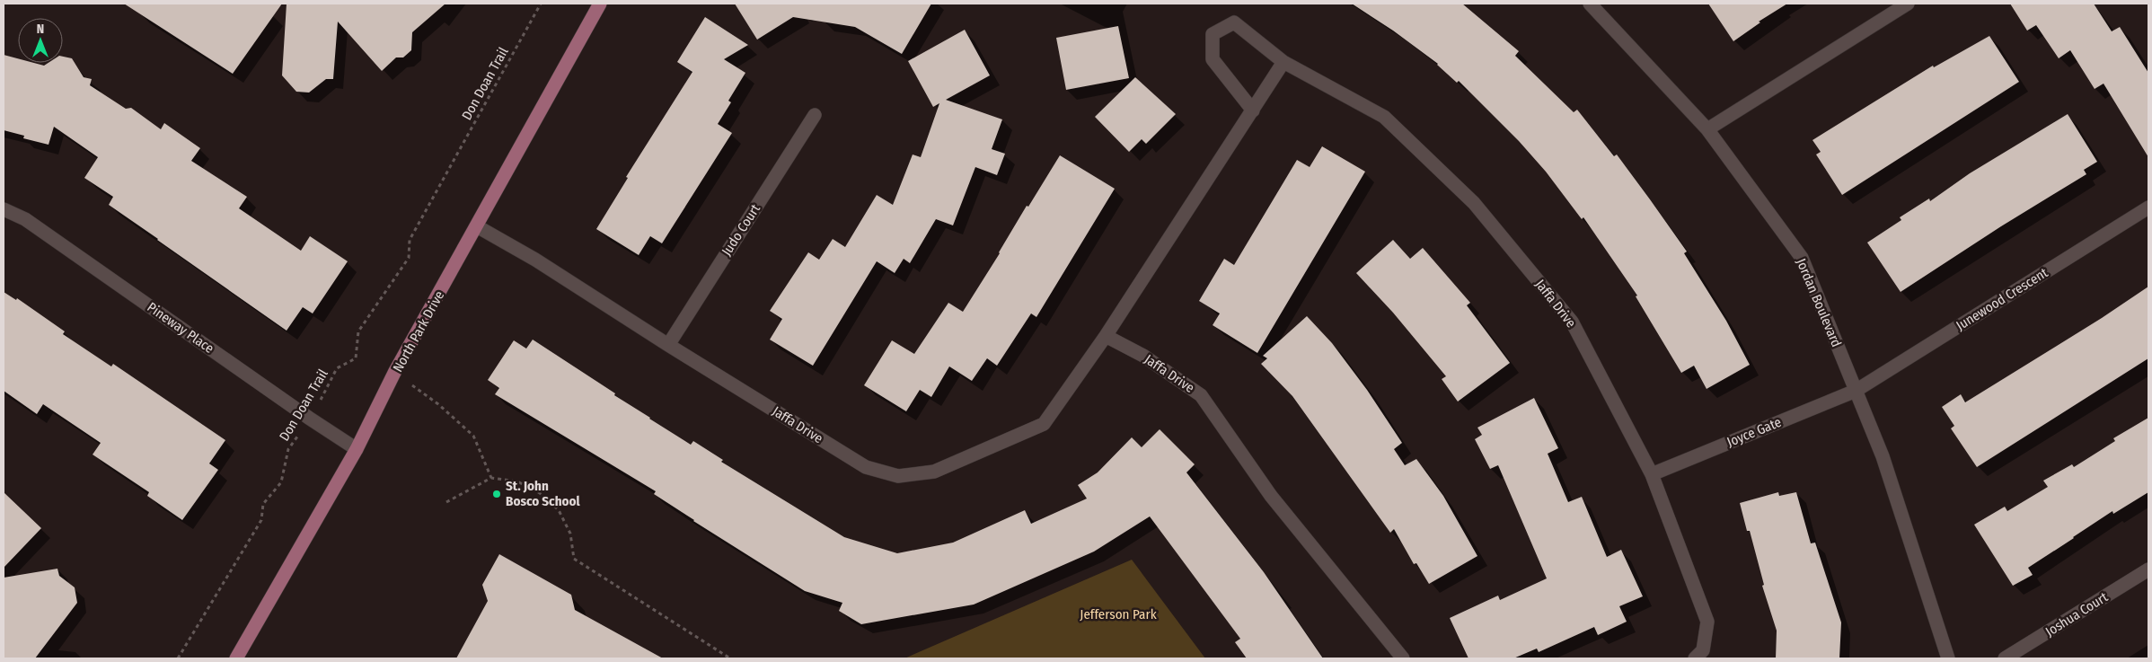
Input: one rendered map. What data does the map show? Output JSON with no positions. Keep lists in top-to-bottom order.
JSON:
{
  "streets": {
    "main road": ["North Park Drive"],
    "street": [
      "Judo Court",
      "Junewood Crescent",
      "Jordan Boulevard",
      "Jaffa Drive",
      "Pineway Place",
      "Joyce Gate",
      "Joshua Court"
    ],
    "path": ["Don Doan Trail"]
  },
  "crossings": [
    ["Don Doan Trail", "Pineway Place"],
    ["Judo Court", "Jaffa Drive"],
    ["Junewood Crescent", "Jordan Boulevard"],
    ["Junewood Crescent", "Joyce Gate"],
    ["Jordan Boulevard", "Joyce Gate"],
    ["Jaffa Drive", "North Park Drive"],
    ["Jaffa Drive", "Joyce Gate"],
    ["Pineway Place", "North Park Drive"]
  ],
  "parks": ["Jefferson Park"],
  "places": ["St. John Bosco School"],
  "north": "top"
}
